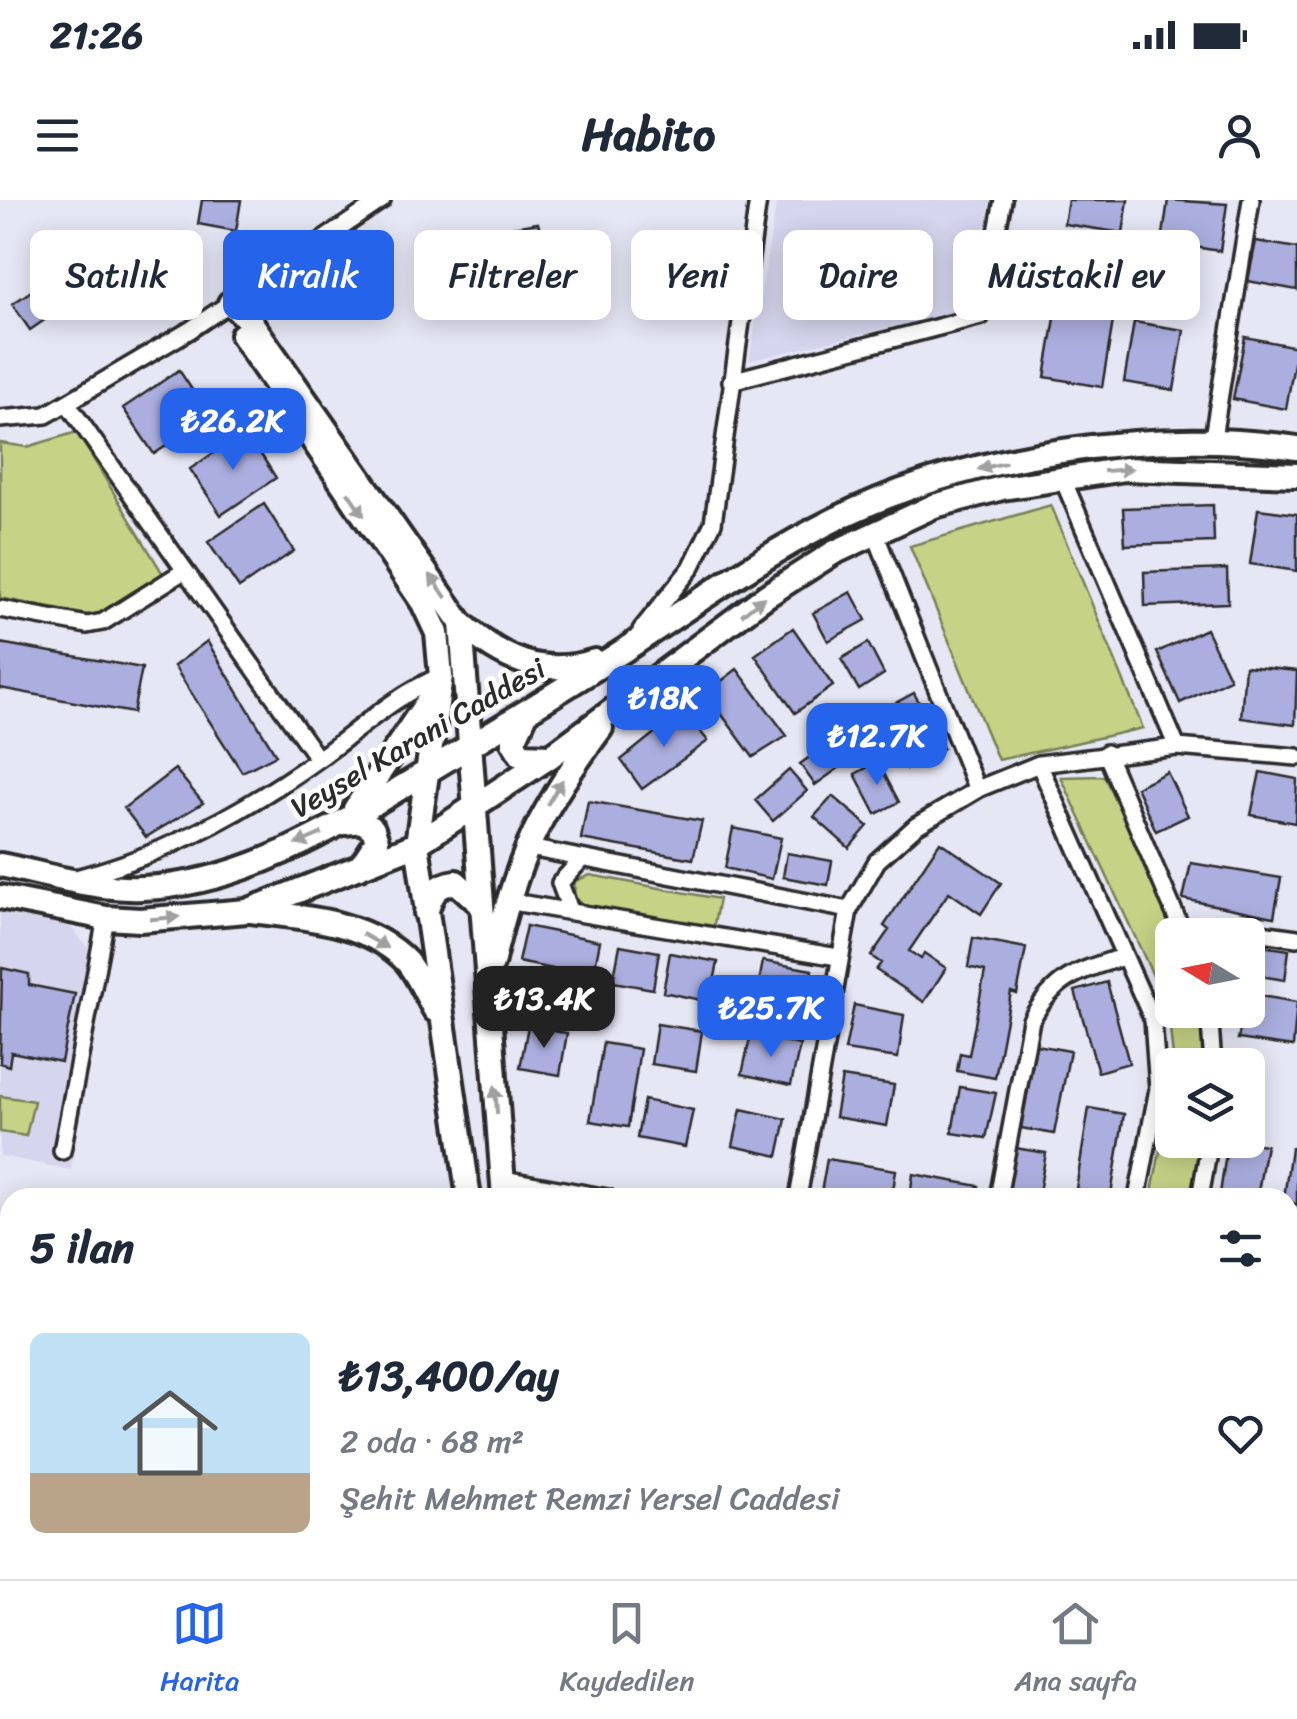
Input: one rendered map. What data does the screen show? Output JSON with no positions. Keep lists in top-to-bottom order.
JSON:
{
  "streets": {
    "main road": ["Veysel Karani Caddesi"]
  },
  "north": "left",
  "page": {
    "status": "21:26",
    "header": "Habito",
    "chip": [
      "Satılık",
      "Kiralık",
      "Filtreler",
      "Yeni",
      "Daire",
      "Müstakil ev"
    ],
    "price": [
      "₺26.2K",
      "₺18K",
      "₺12.7K",
      "₺13.4K",
      "₺25.7K"
    ],
    "heading": "5 ilan",
    "list": [
      {
        "name": "₺13,400/ay",
        "note": "2 oda · 68 m² · Şehit Mehmet Remzi Yersel Caddesi"
      }
    ],
    "tabs": ["Harita", "Kaydedilen", "Ana sayfa"]
  }
}
